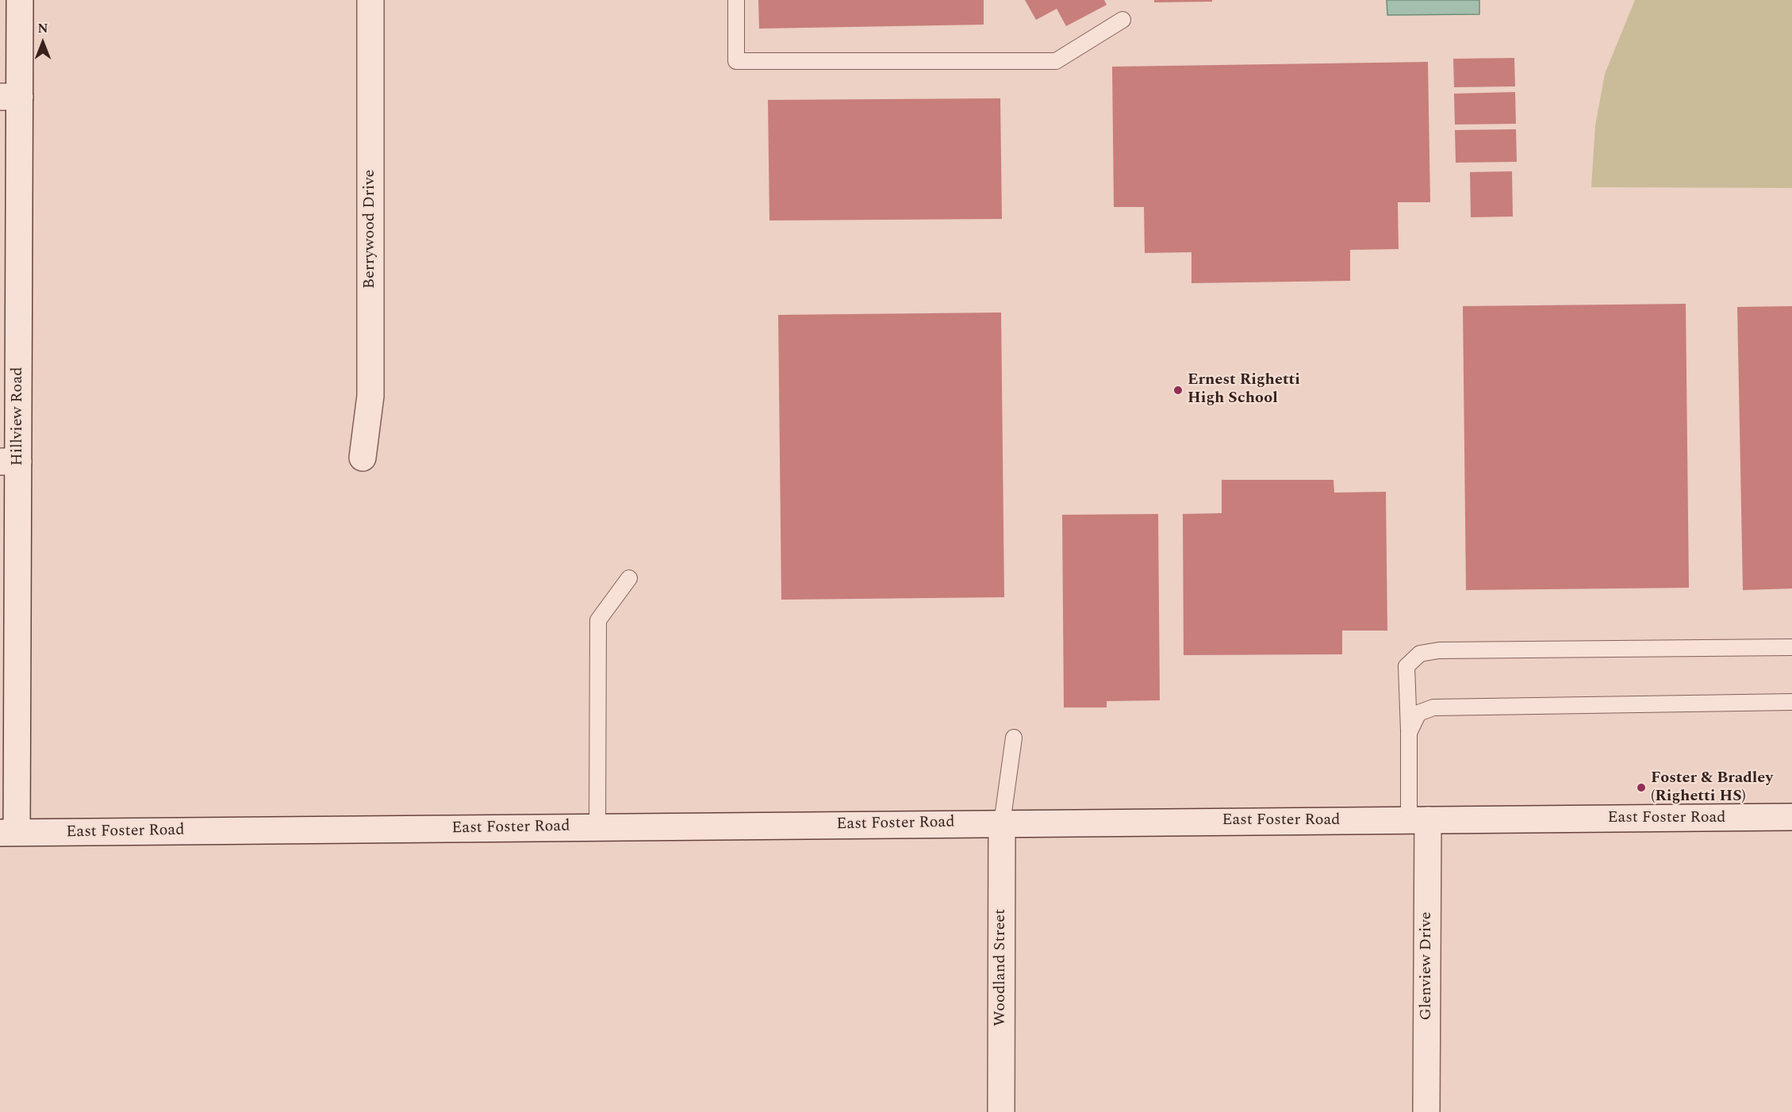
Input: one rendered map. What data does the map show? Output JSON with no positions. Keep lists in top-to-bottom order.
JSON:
{
  "streets": {
    "street": [
      "Berrywood Drive",
      "Hillview Road",
      "East Foster Road",
      "Glenview Drive",
      "Woodland Street"
    ]
  },
  "crossings": [
    ["Hillview Road", "East Foster Road"],
    ["East Foster Road", "Glenview Drive"],
    ["East Foster Road", "Woodland Street"]
  ],
  "places": ["Ernest Righetti High School", "Foster & Bradley (Righetti HS)"],
  "north": "top"
}
